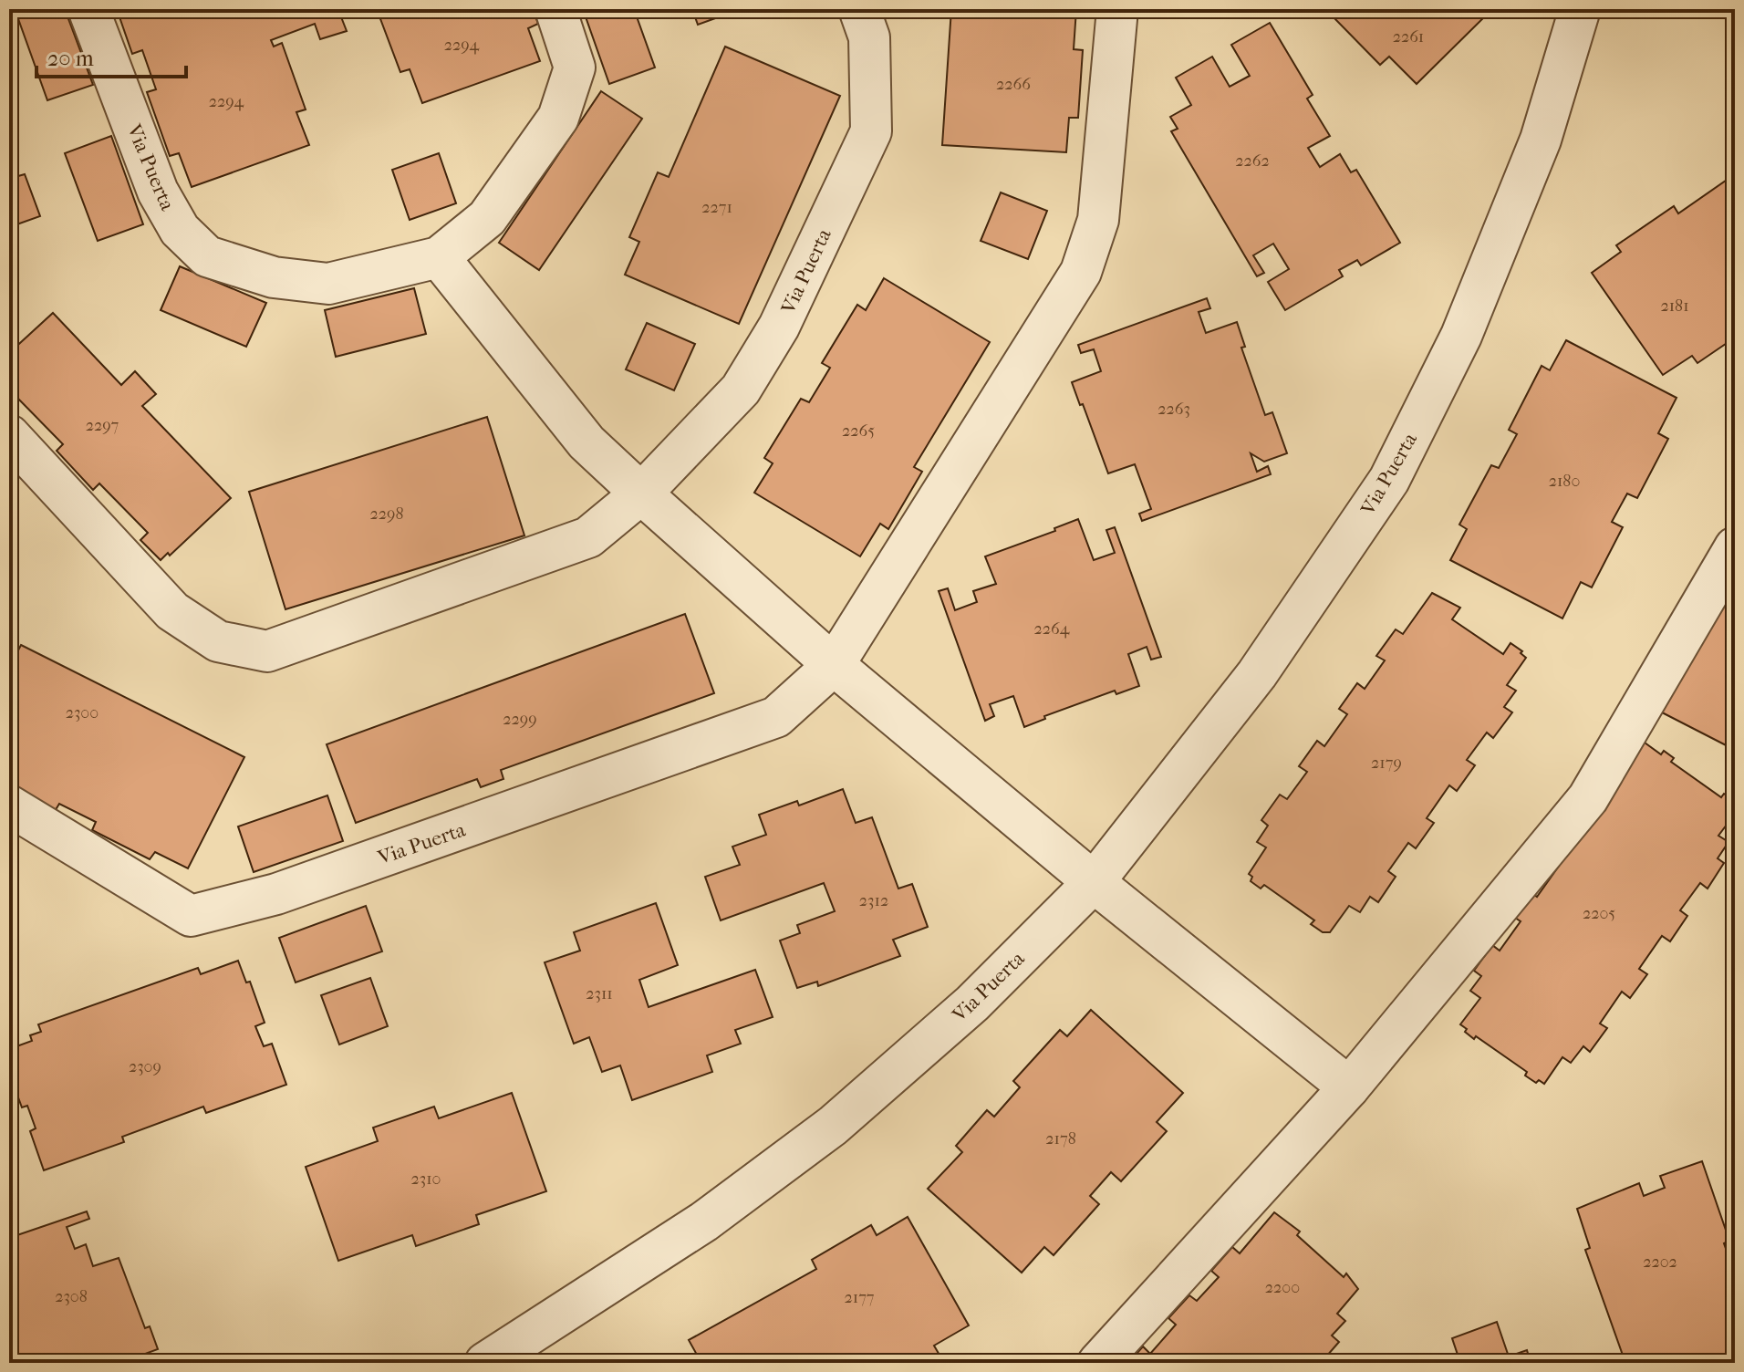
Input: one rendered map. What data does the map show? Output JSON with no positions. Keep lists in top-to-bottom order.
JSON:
{
  "streets": {
    "street": ["Via Puerta"]
  },
  "house_numbers": [
    "2261",
    "2294",
    "2266",
    "2294",
    "2262",
    "2271",
    "2181",
    "2263",
    "2297",
    "2265",
    "2180",
    "2298",
    "2264",
    "2300",
    "2299",
    "2179",
    "2312",
    "2205",
    "2311",
    "2309",
    "2178",
    "2310",
    "2202",
    "2200",
    "2308",
    "2177"
  ],
  "scale_bar": "20 m"
}
